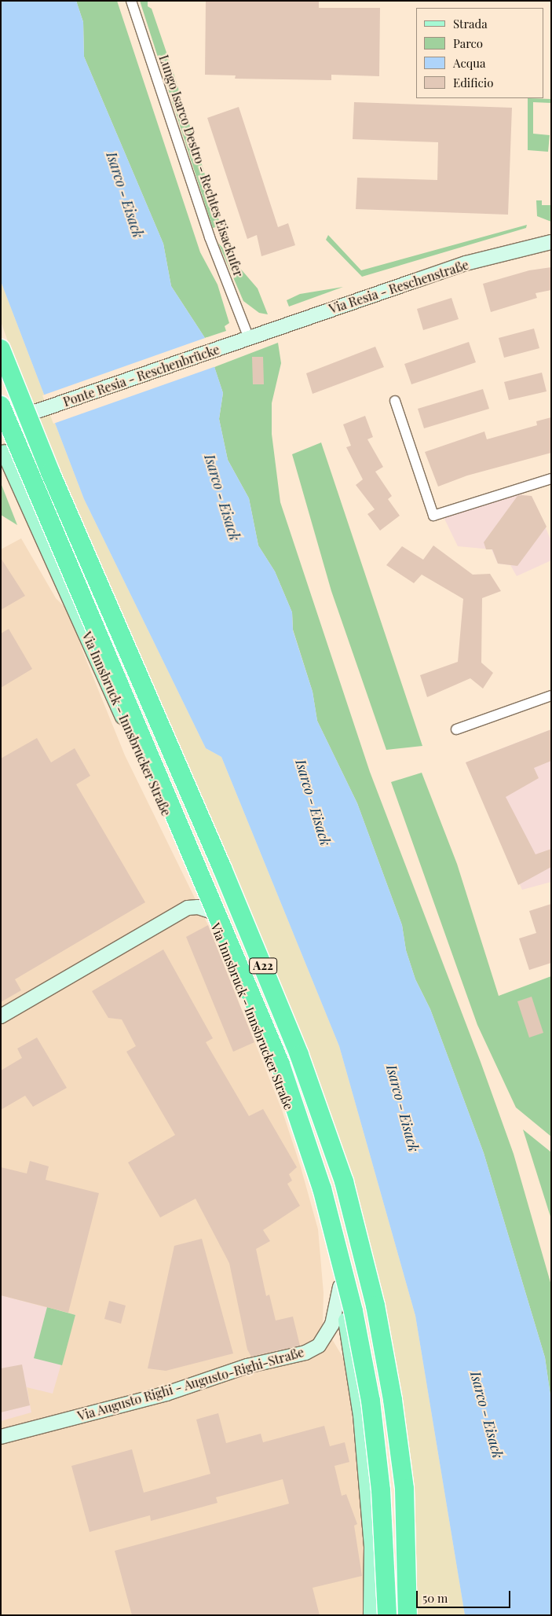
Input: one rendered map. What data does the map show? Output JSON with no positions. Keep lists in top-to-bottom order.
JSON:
{
  "streets": {
    "highway": ["A22"],
    "main road": [
      "Via Resia - Reschenstraße",
      "Ponte Resia - Reschenbrücke",
      "Via Innsbruck - Innsbrucker Straße",
      "Via Augusto Righi - Augusto-Righi-Straße"
    ],
    "street": ["Lungo Isarco Destro - Rechtes Eisackufer"]
  },
  "crossings": [
    ["Lungo Isarco Destro - Rechtes Eisackufer", "Via Resia - Reschenstraße"],
    ["Lungo Isarco Destro - Rechtes Eisackufer", "Ponte Resia - Reschenbrücke"],
    ["Via Resia - Reschenstraße", "Ponte Resia - Reschenbrücke"],
    ["Via Innsbruck - Innsbrucker Straße", "Via Augusto Righi - Augusto-Righi-Straße"]
  ],
  "water": ["Isarco - Eisack"],
  "legend": [
    "Strada",
    "Parco",
    "Acqua",
    "Edificio"
  ],
  "scale_bar": "50 m"
}
